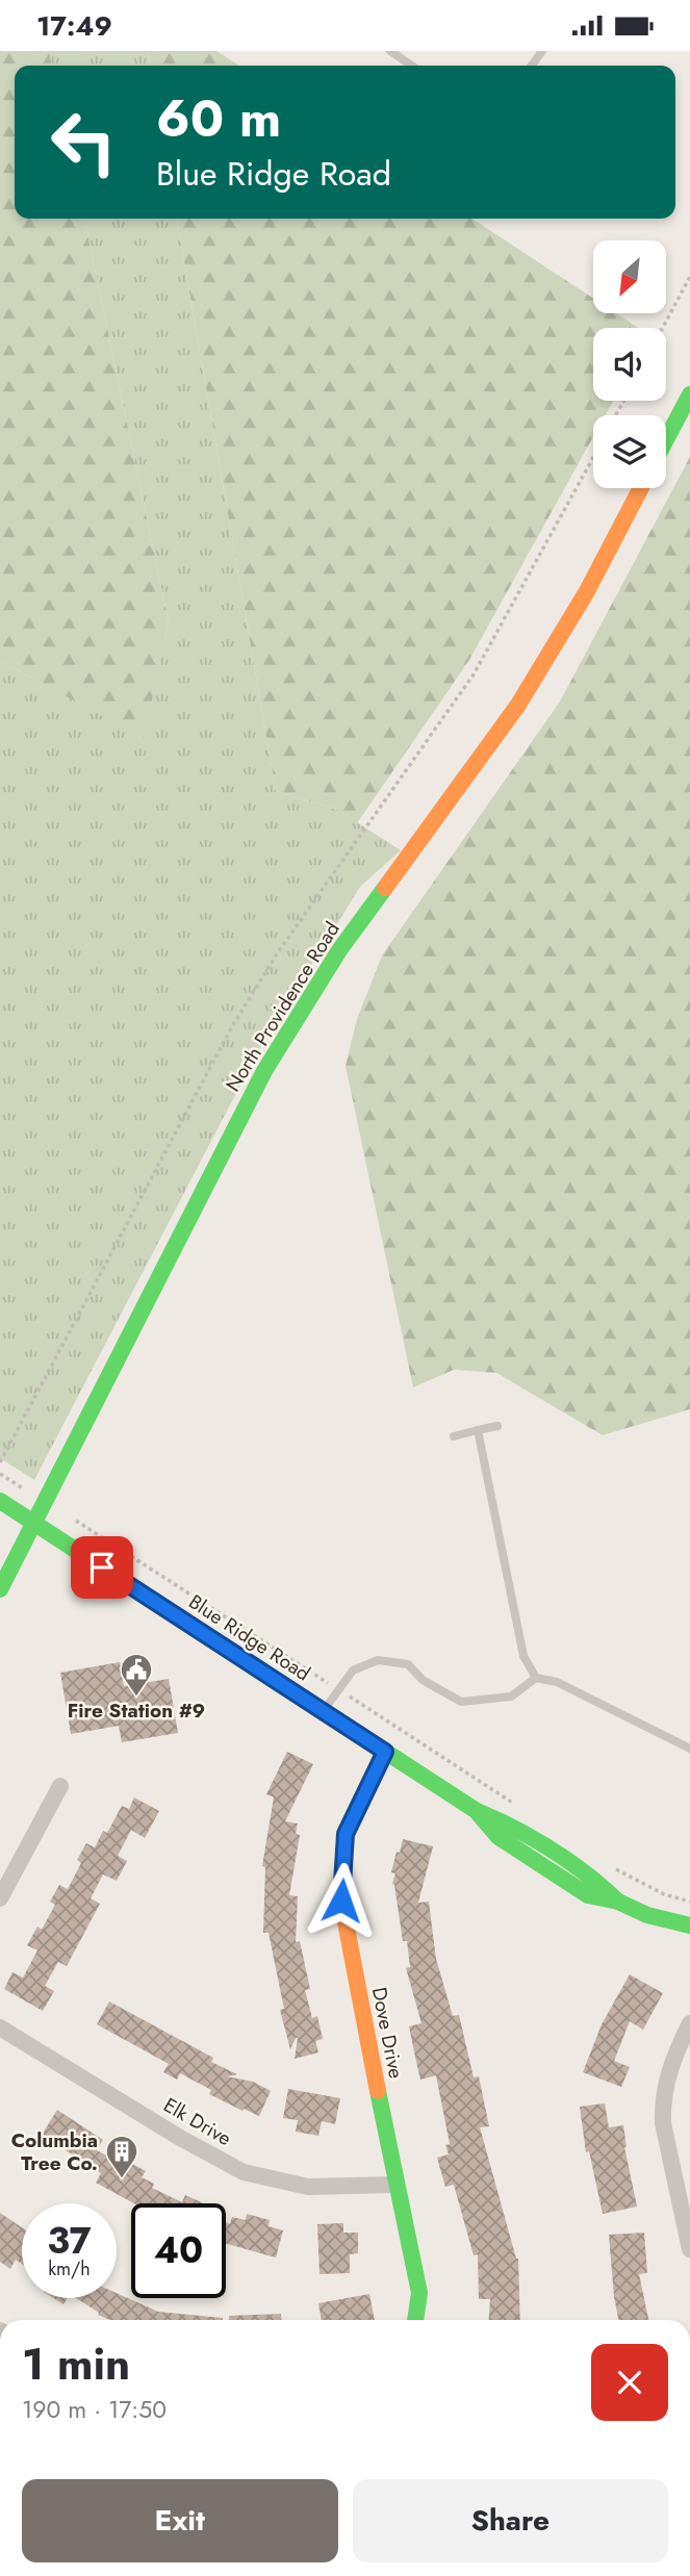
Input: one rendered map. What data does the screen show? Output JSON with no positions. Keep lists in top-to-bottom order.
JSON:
{
  "streets": {
    "street": [
      "North Providence Road",
      "Blue Ridge Road",
      "Dove Drive",
      "Elk Drive"
    ]
  },
  "crossings": [
    ["North Providence Road", "Blue Ridge Road"],
    ["Blue Ridge Road", "Dove Drive"],
    ["Dove Drive", "Elk Drive"]
  ],
  "places": {
    "public building": ["Fire Station #9"],
    "building": ["Columbia Tree Co."]
  },
  "north": "bottom left",
  "page": {
    "status": "17:49",
    "turn": ["60 m", "Blue Ridge Road"],
    "speed": "37 km/h",
    "limit": "40",
    "heading": ["1 min", "190 m · 17:50"],
    "buttons": ["Exit", "Share"]
  }
}
